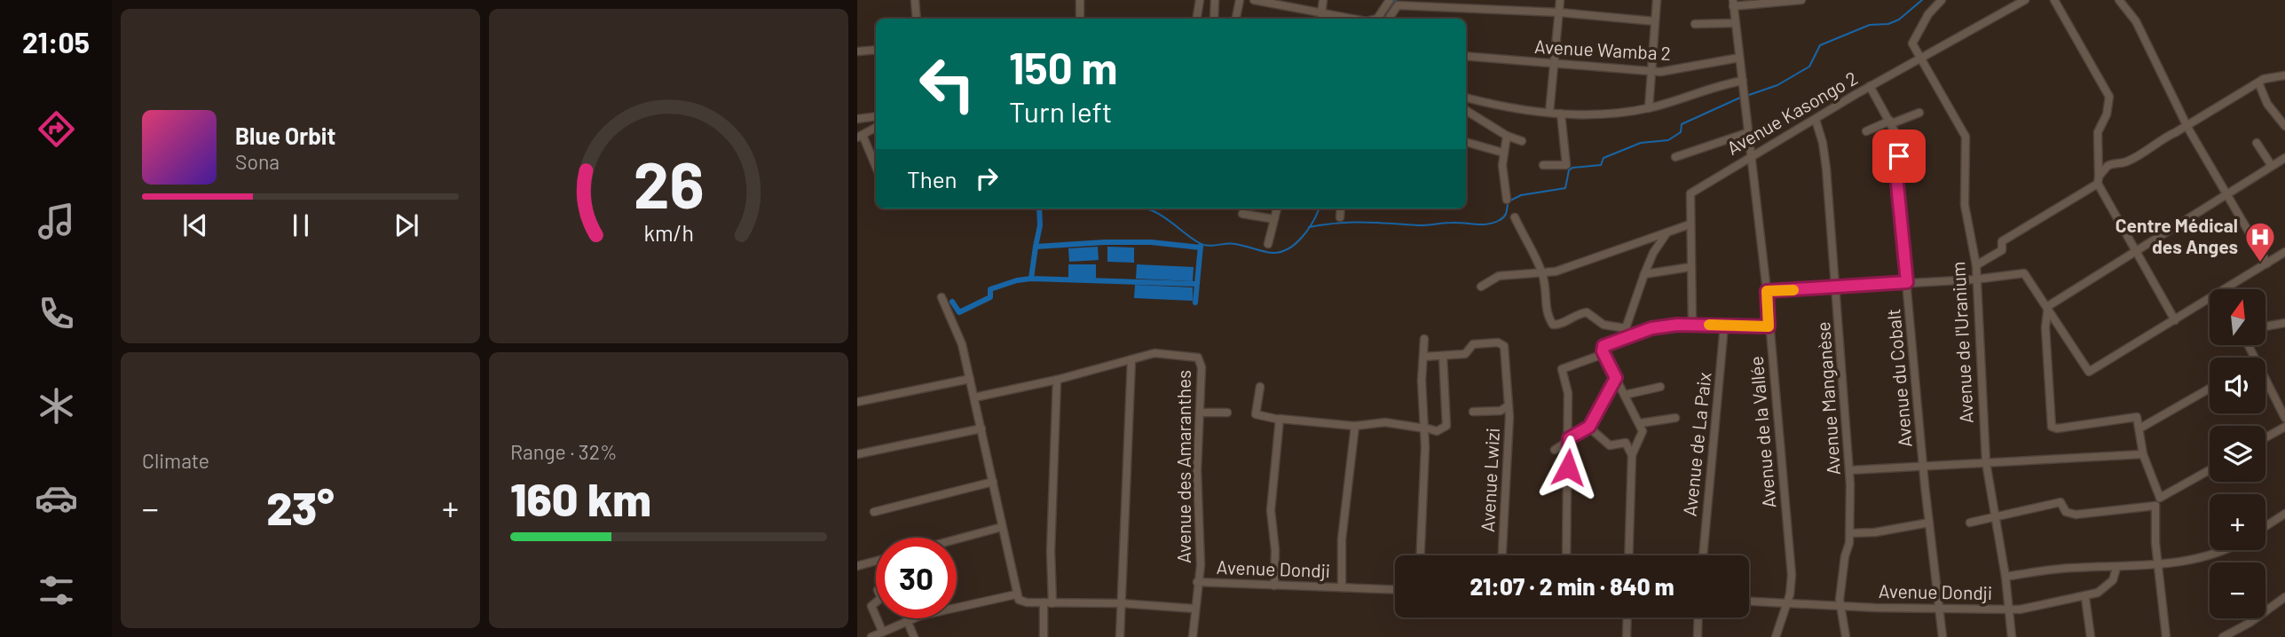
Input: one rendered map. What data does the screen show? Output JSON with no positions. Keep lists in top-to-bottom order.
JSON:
{
  "streets": {
    "street": [
      "Avenue Wamba 2",
      "Avenue Kasongo 2",
      "Avenue de l'Uranium",
      "Avenue du Cobalt",
      "Avenue Manganèse",
      "Avenue de la Vallée",
      "Avenue de La Paix",
      "Avenue des Amaranthes",
      "Avenue Lwizi",
      "Avenue Dondji"
    ]
  },
  "crossings": [
    ["Avenue Wamba 2", "Avenue de la Vallée"],
    ["Avenue Kasongo 2", "Avenue de l'Uranium"],
    ["Avenue Kasongo 2", "Avenue du Cobalt"],
    ["Avenue Kasongo 2", "Avenue Manganèse"],
    ["Avenue Kasongo 2", "Avenue de la Vallée"],
    ["Avenue de l'Uranium", "Avenue Dondji"],
    ["Avenue du Cobalt", "Avenue Dondji"],
    ["Avenue Manganèse", "Avenue Dondji"],
    ["Avenue de la Vallée", "Avenue Dondji"],
    ["Avenue des Amaranthes", "Avenue Dondji"]
  ],
  "places": {
    "hospital": ["Centre Médical des Anges"]
  },
  "north": "top",
  "page": {
    "tabs": "21:05",
    "turn": ["150 m", "Turn left"],
    "song": ["Blue Orbit", "Sona"],
    "then": "Then",
    "map_buttons": ["+", "−"],
    "tile": [
      "Climate",
      ["Range · 32%", "160 km"]
    ],
    "heat": ["−", "23°", "+"],
    "limit": "30",
    "trip": "21:07 · 2 min · 840 m",
    "gauge": ["26", "km/h"]
  }
}
